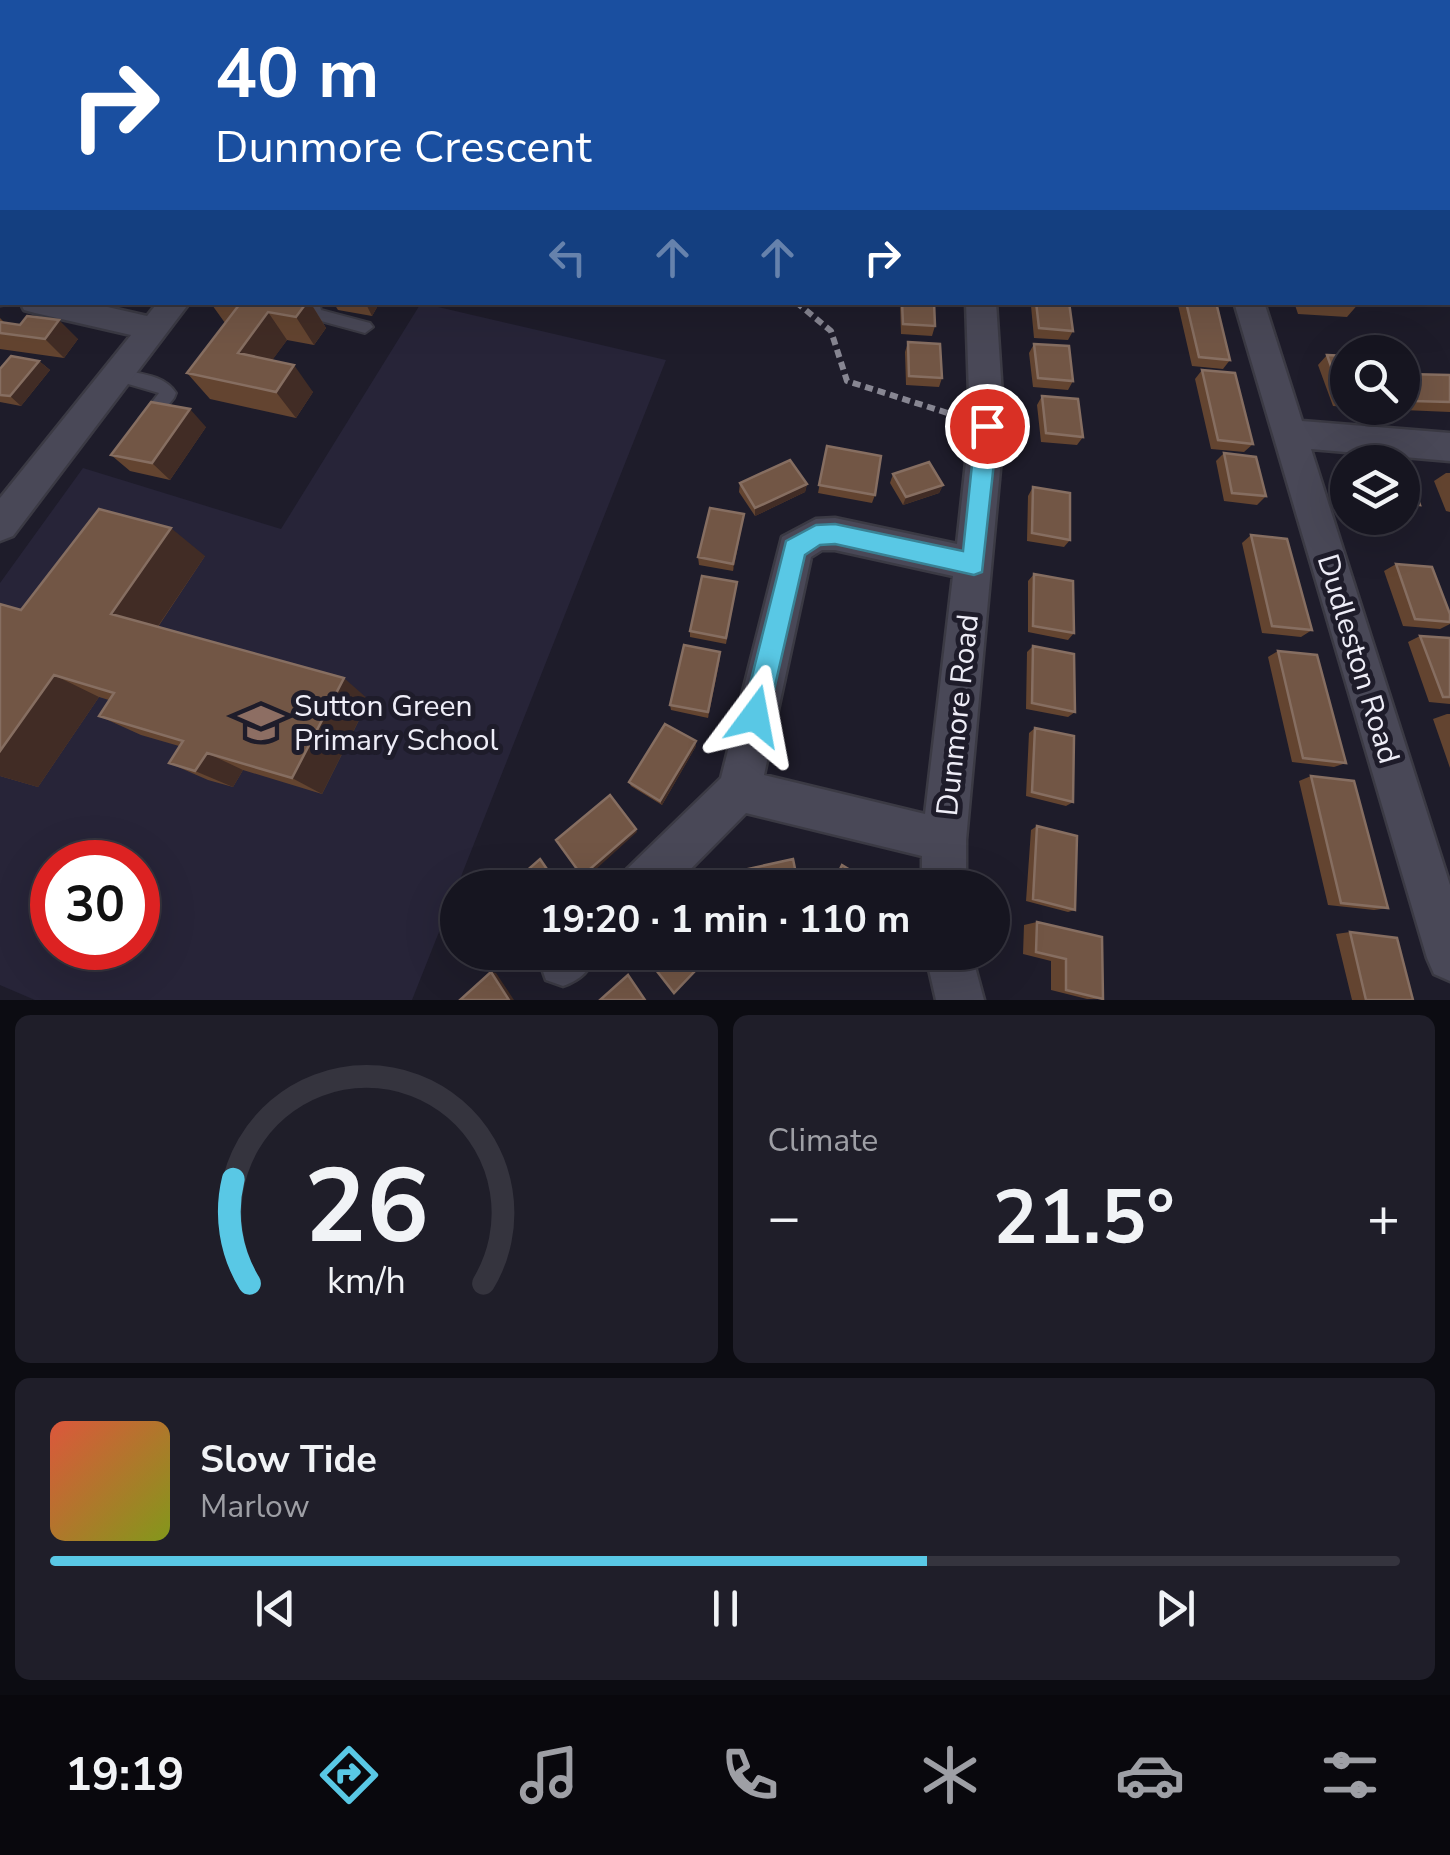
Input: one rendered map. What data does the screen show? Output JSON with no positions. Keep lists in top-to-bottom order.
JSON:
{
  "streets": {
    "street": ["Dudleston Road", "Dunmore Road"]
  },
  "places": {
    "school or university": ["Sutton Green Primary School"]
  },
  "page": {
    "turn": ["40 m", "Dunmore Crescent"],
    "limit": "30",
    "trip": "19:20 · 1 min · 110 m",
    "tile": "Climate",
    "heat": ["−", "21.5°", "+"],
    "song": ["Slow Tide", "Marlow"],
    "tabs": "19:19",
    "gauge": ["26", "km/h"]
  }
}
